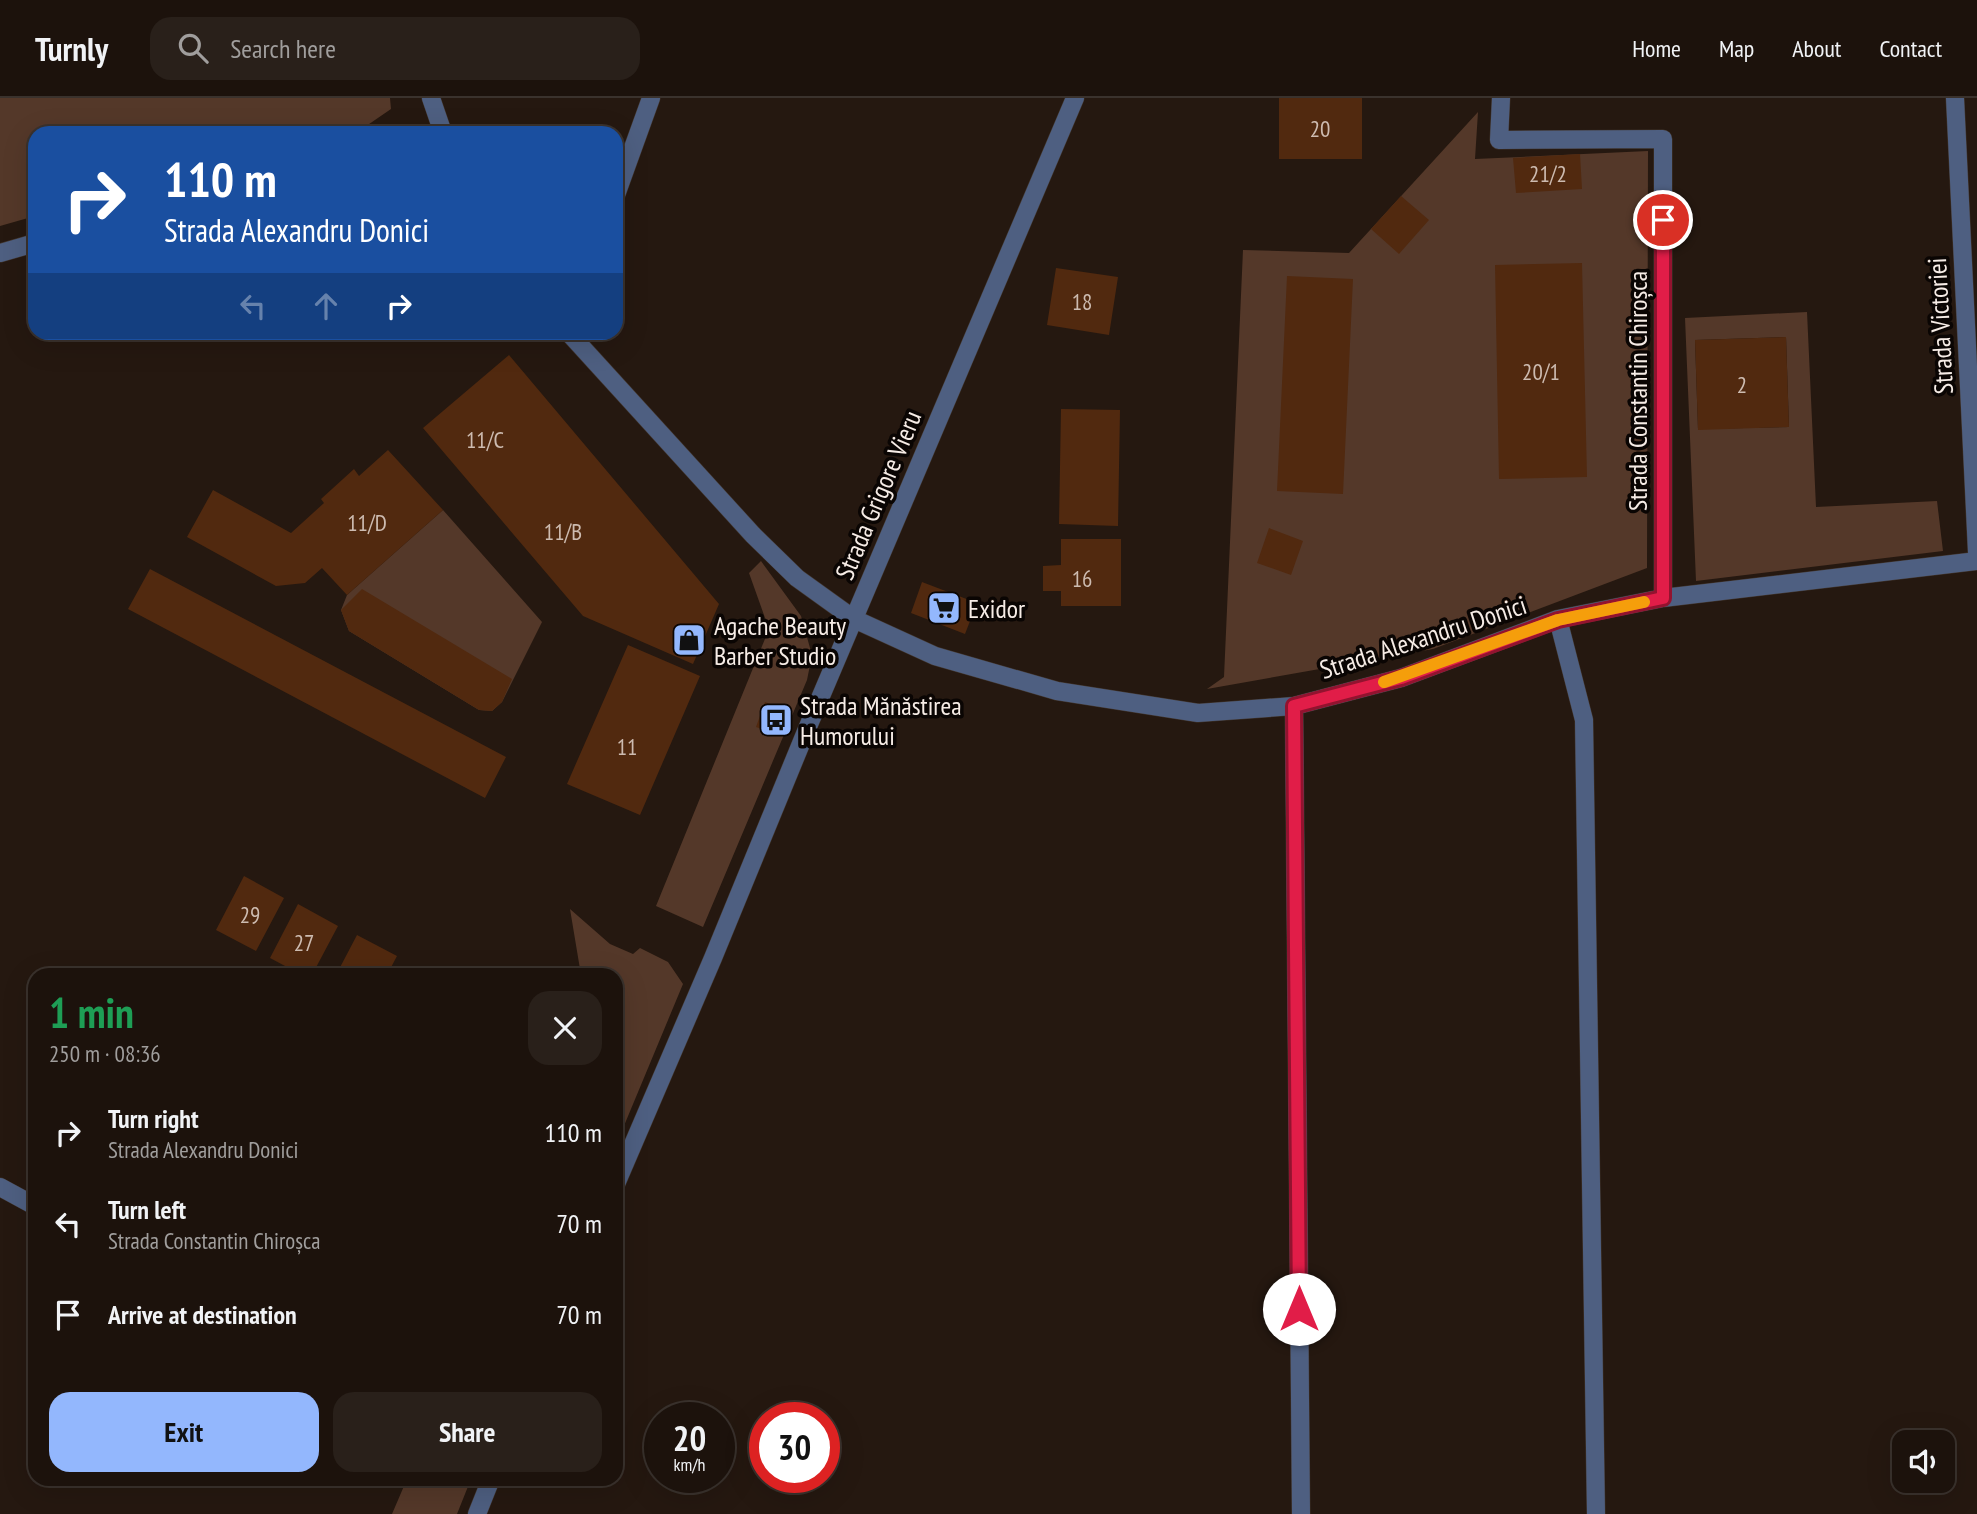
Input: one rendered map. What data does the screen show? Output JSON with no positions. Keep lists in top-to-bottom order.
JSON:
{
  "streets": {
    "street": [
      "Strada Victoriei",
      "Strada Constantin Chiroșca",
      "Strada Grigore Vieru",
      "Strada Alexandru Donici"
    ]
  },
  "crossings": [
    ["Strada Constantin Chiroșca", "Strada Alexandru Donici"],
    ["Strada Grigore Vieru", "Strada Alexandru Donici"]
  ],
  "places": {
    "supermarket": ["Exidor"],
    "shop": ["Agache Beauty Barber Studio"],
    "bus stop": ["Strada Mănăstirea Humorului"]
  },
  "house_numbers": [
    "20",
    "21/2",
    "18",
    "20/1",
    "2",
    "11/C",
    "11/D",
    "11/B",
    "16",
    "11",
    "29",
    "27"
  ],
  "page": {
    "header": "Turnly",
    "search": "Search here",
    "nav": [
      "Home",
      "Map",
      "About",
      "Contact"
    ],
    "turn": ["110 m", "Strada Alexandru Donici"],
    "heading": ["1 min", "250 m · 08:36"],
    "list": [
      {
        "name": "Turn right",
        "note": "Strada Alexandru Donici",
        "value": "110 m"
      },
      {
        "name": "Turn left",
        "note": "Strada Constantin Chiroșca",
        "value": "70 m"
      },
      {
        "name": "Arrive at destination",
        "value": "70 m"
      }
    ],
    "buttons": ["Exit", "Share"],
    "speed": "20 km/h",
    "limit": "30"
  }
}
